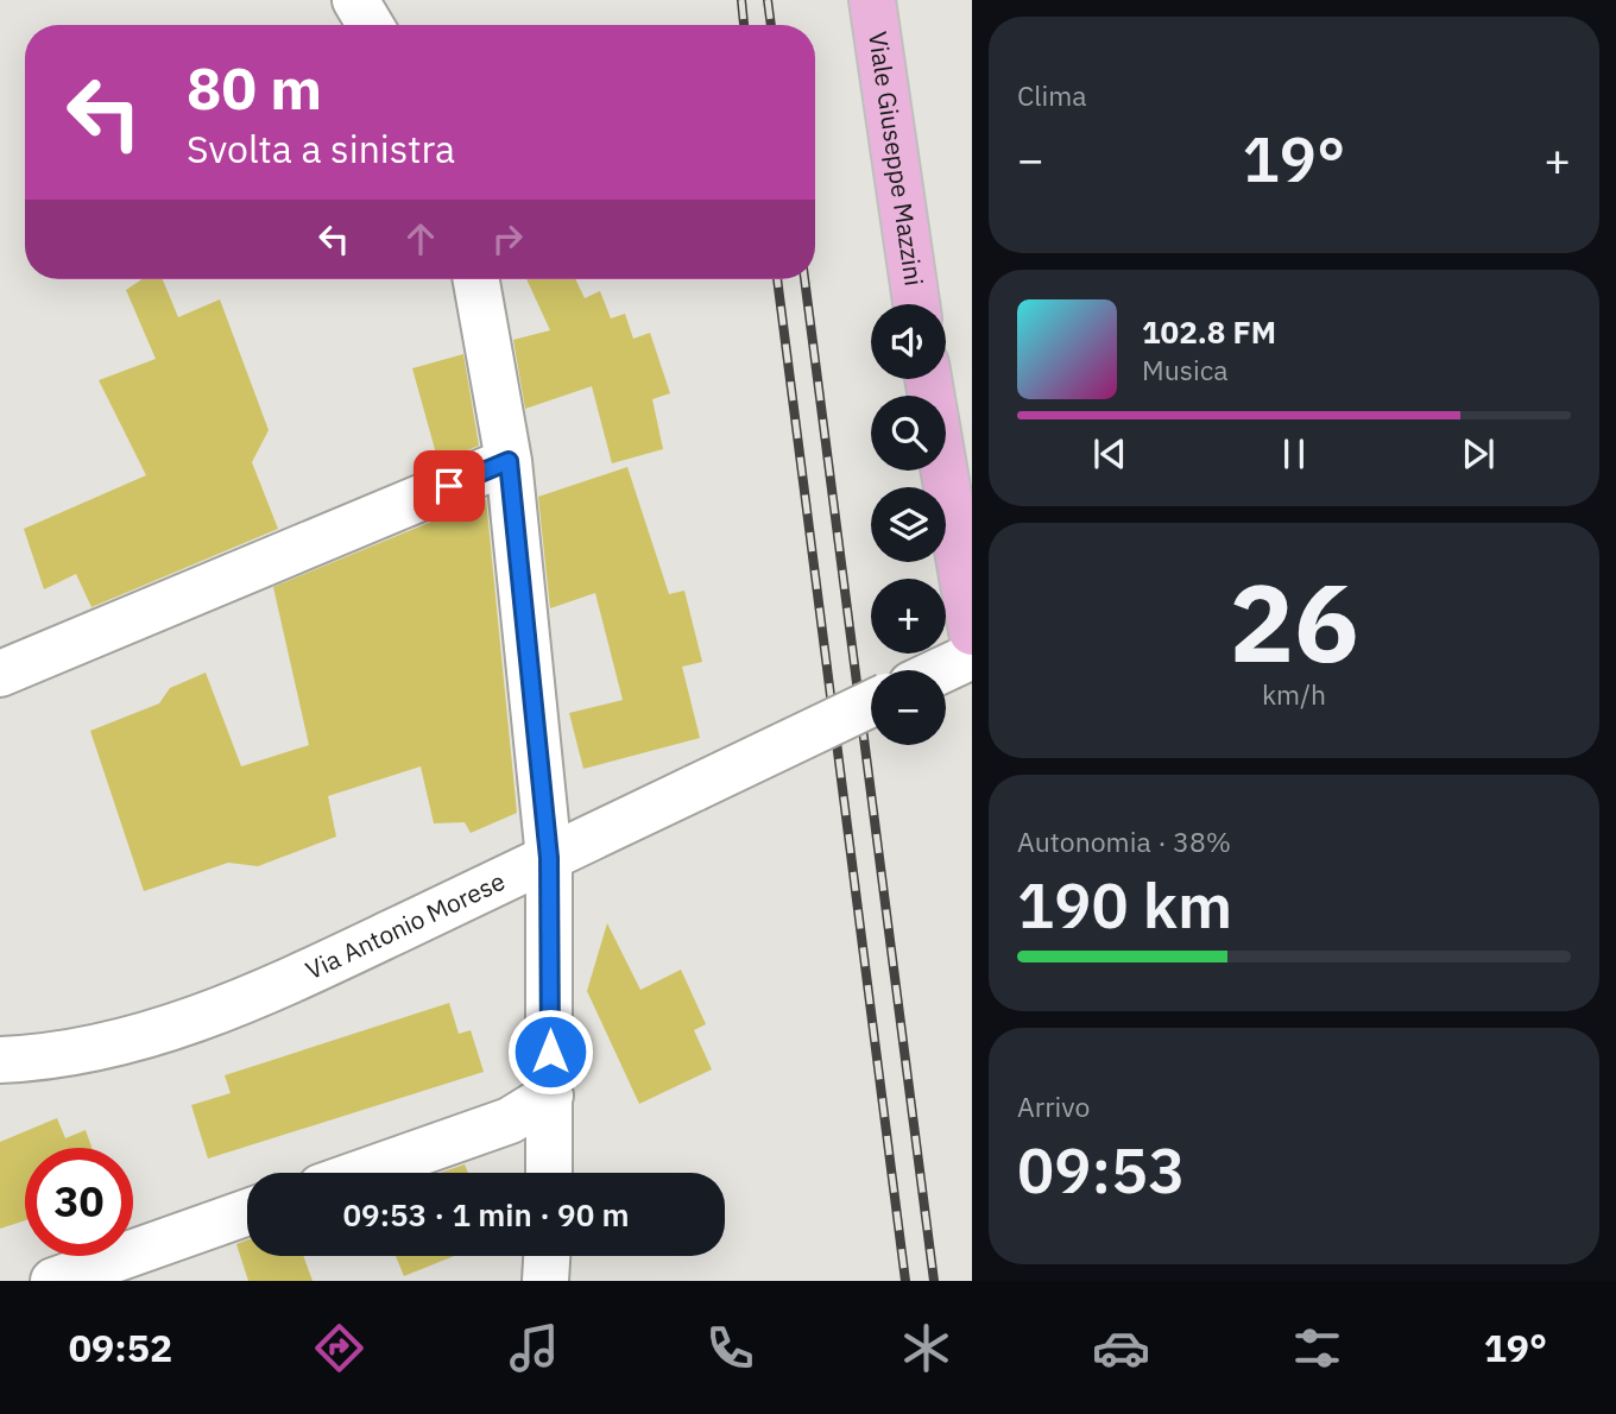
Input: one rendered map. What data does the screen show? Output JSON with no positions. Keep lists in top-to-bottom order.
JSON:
{
  "streets": {
    "main road": ["Viale Giuseppe Mazzini"],
    "street": ["Via Antonio Morese"]
  },
  "page": {
    "tile": [
      "Clima",
      ["26", "km/h"],
      ["Autonomia · 38%", "190 km"],
      ["Arrivo", "09:53"]
    ],
    "turn": ["80 m", "Svolta a sinistra"],
    "heat": ["−", "19°", "+"],
    "song": ["102.8 FM", "Musica"],
    "map_buttons": ["+", "−"],
    "limit": "30",
    "trip": "09:53 · 1 min · 90 m",
    "tabs": ["09:52", "19°"]
  }
}
